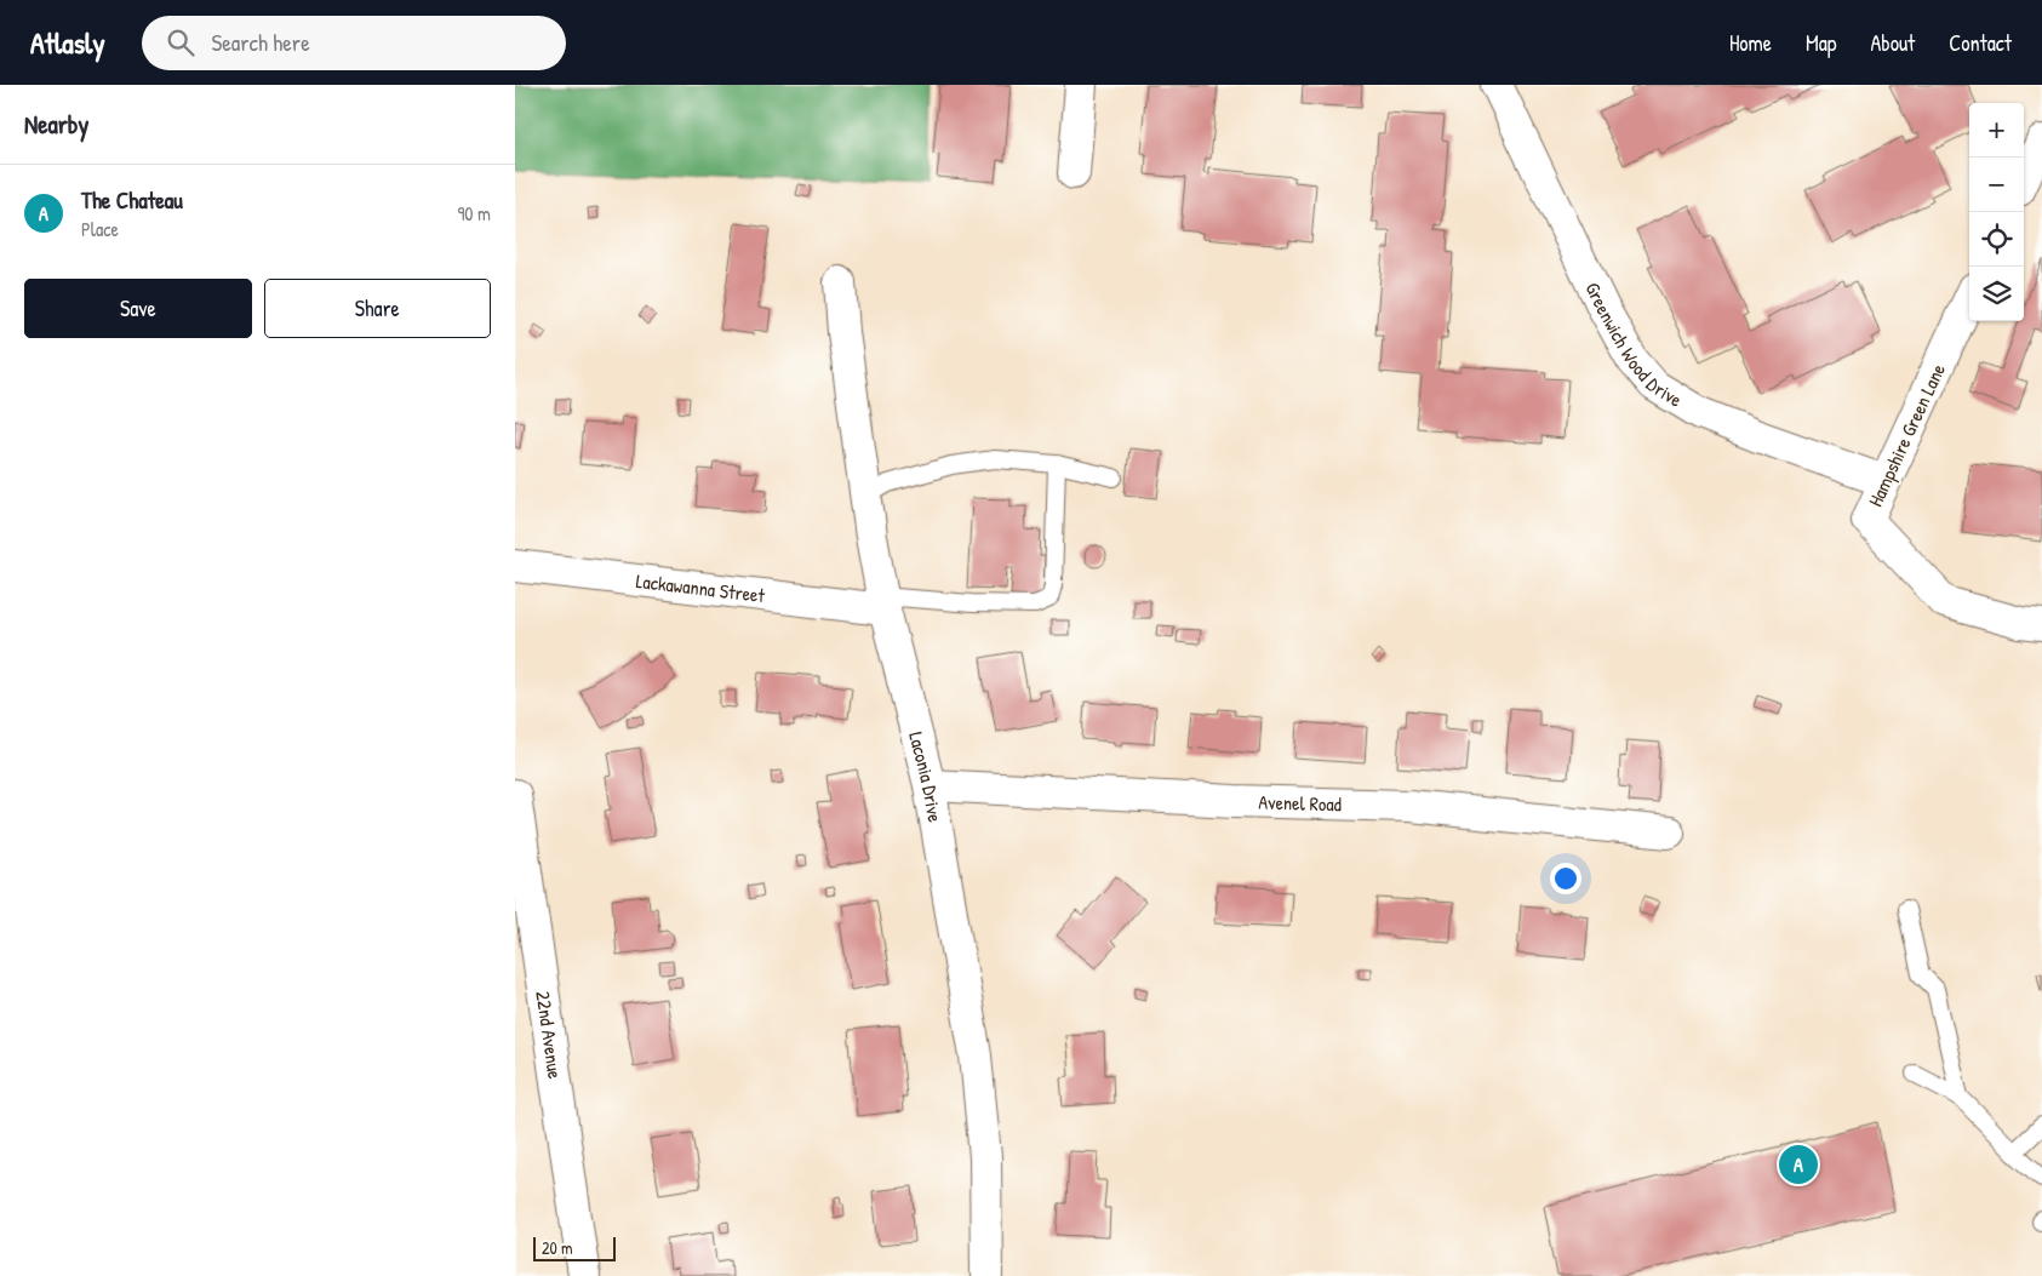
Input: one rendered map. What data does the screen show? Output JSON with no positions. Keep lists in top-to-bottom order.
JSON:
{
  "streets": {
    "street": [
      "Greenwich Wood Drive",
      "Hampshire Green Lane",
      "Lackawanna Street",
      "Laconia Drive",
      "Avenel Road",
      "22nd Avenue"
    ]
  },
  "crossings": [
    ["Greenwich Wood Drive", "Hampshire Green Lane"],
    ["Lackawanna Street", "Laconia Drive"],
    ["Laconia Drive", "Avenel Road"]
  ],
  "scale_bar": "20 m",
  "page": {
    "header": "Atlasly",
    "search": "Search here",
    "nav": [
      "Home",
      "Map",
      "About",
      "Contact"
    ],
    "heading": "Nearby",
    "map_buttons": ["+", "−"],
    "list": [
      {
        "mark": "A",
        "name": "The Chateau",
        "note": "Place",
        "value": "90 m"
      }
    ],
    "buttons": ["Save", "Share"],
    "pins": "A",
    "scale": "20 m"
  }
}
